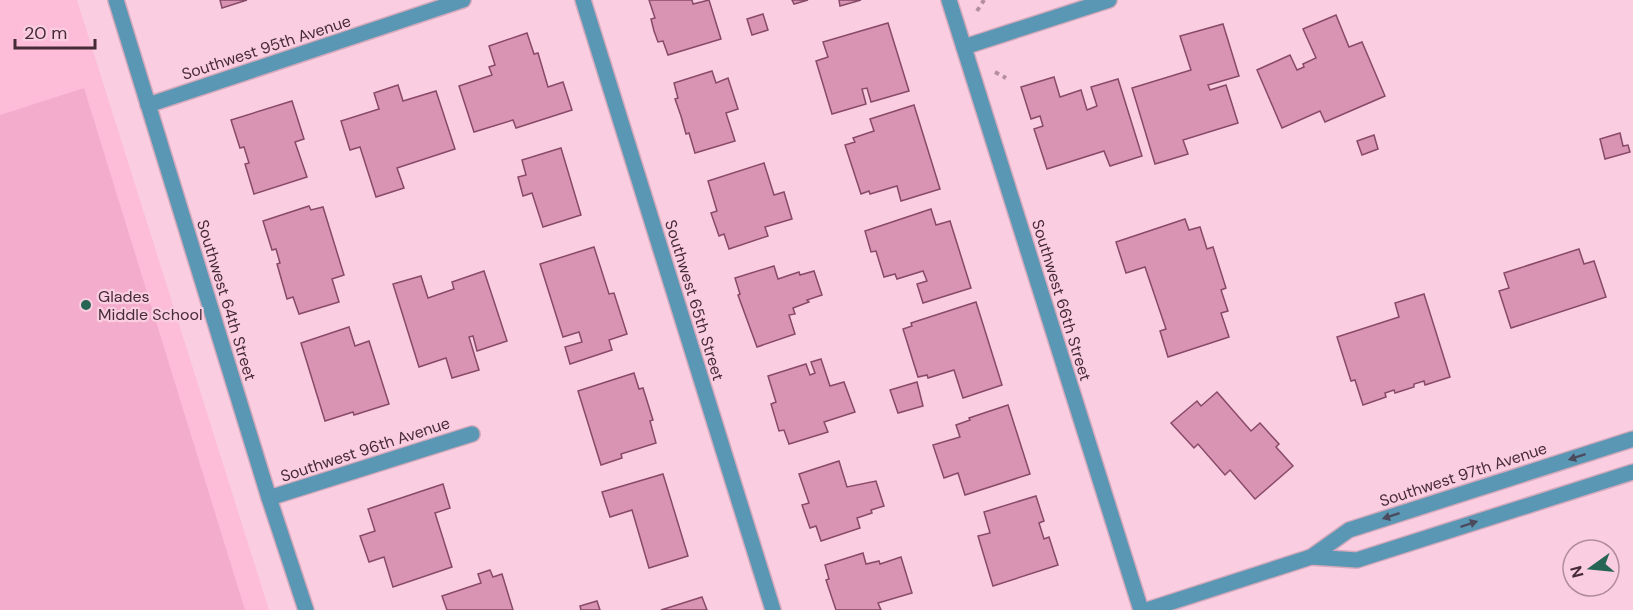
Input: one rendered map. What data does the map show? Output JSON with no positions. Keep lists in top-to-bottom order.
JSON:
{
  "streets": {
    "street": [
      "Southwest 95th Avenue",
      "Southwest 64th Street",
      "Southwest 65th Street",
      "Southwest 66th Street",
      "Southwest 96th Avenue",
      "Southwest 97th Avenue"
    ]
  },
  "crossings": [
    ["Southwest 95th Avenue", "Southwest 64th Street"],
    ["Southwest 64th Street", "Southwest 96th Avenue"]
  ],
  "places": ["Glades Middle School"],
  "scale_bar": "20 m",
  "north": "left"
}
